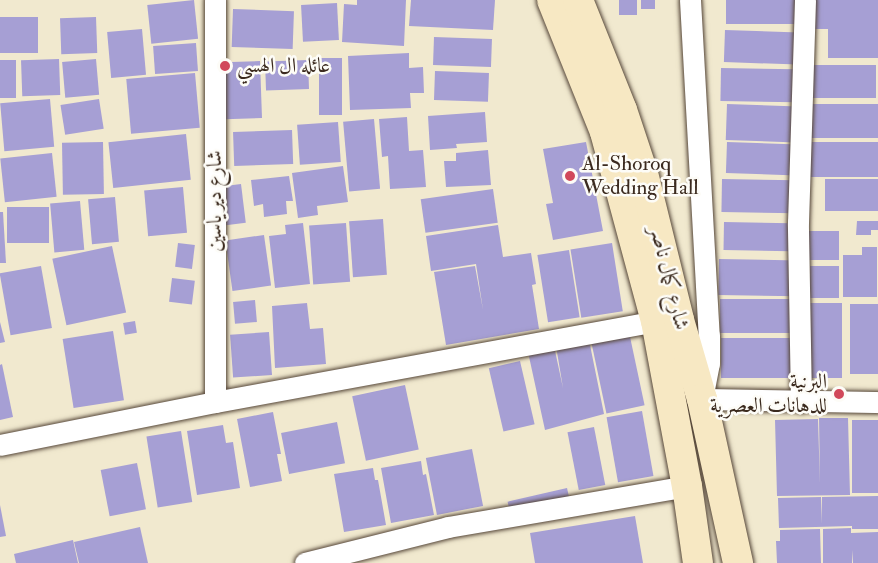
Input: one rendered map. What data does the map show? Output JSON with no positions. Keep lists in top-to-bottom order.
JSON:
{
  "streets": {
    "main road": ["شارع كمال ناصر"],
    "street": ["شارع دير ياسين"]
  },
  "places": ["عائله ال الهسي", "Al-Shoroq Wedding Hall", "البرنية للدهانات العصرية"]
}
